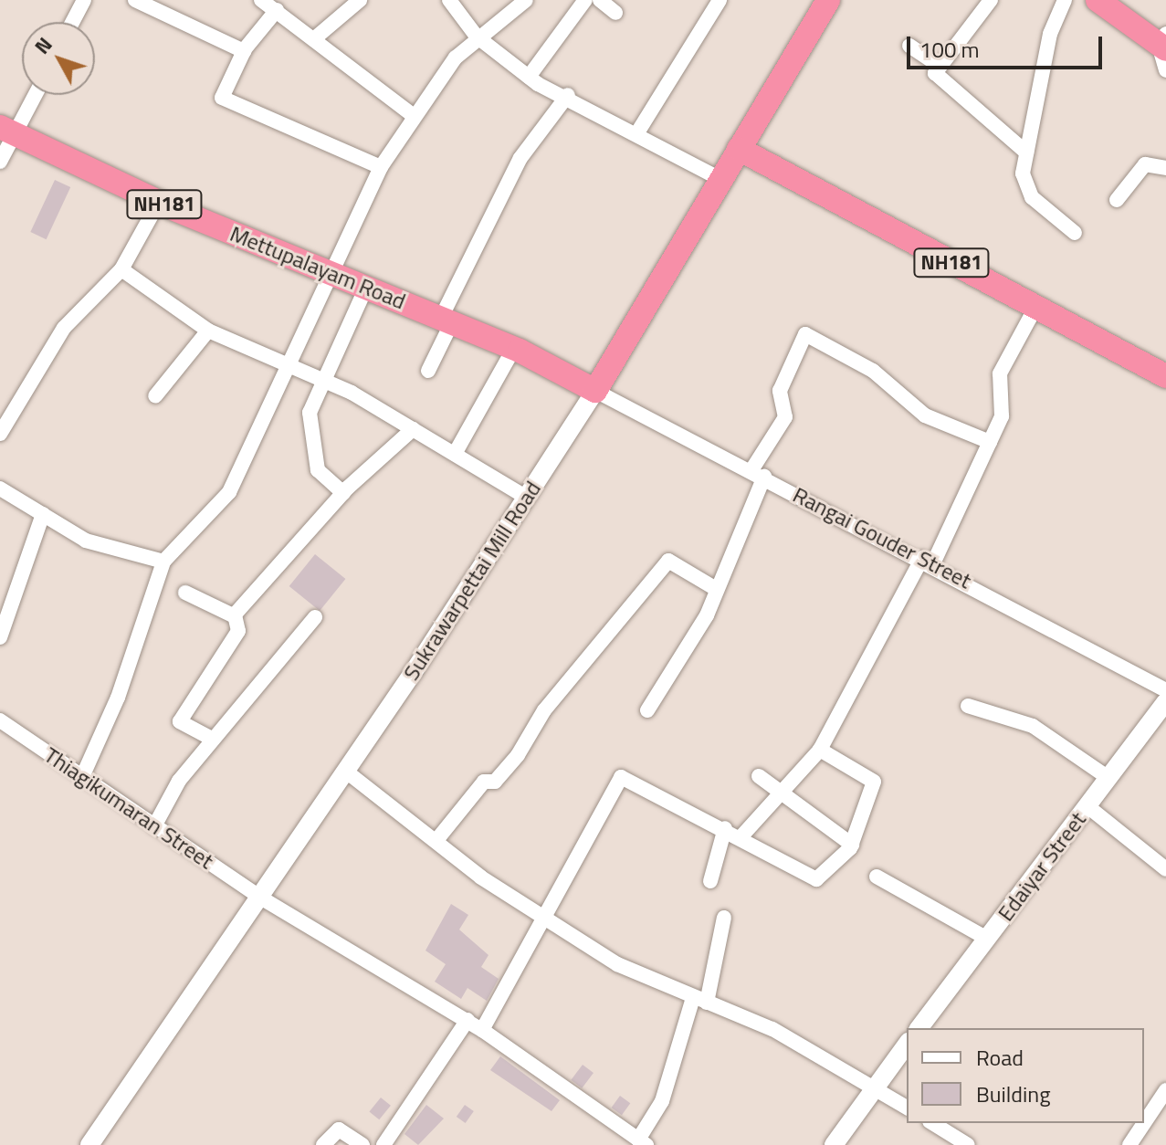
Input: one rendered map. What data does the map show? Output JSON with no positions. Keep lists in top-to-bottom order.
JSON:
{
  "streets": {
    "highway": ["NH181", "Mettupalayam Road", "Sukrawarpettai Mill Road"],
    "street": ["Rangai Gouder Street", "Thiagikumaran Street", "Edaiyar Street"]
  },
  "crossings": [
    ["NH181", "Sukrawarpettai Mill Road"],
    ["Mettupalayam Road", "Rangai Gouder Street"],
    ["Mettupalayam Road", "Sukrawarpettai Mill Road"],
    ["Rangai Gouder Street", "Sukrawarpettai Mill Road"],
    ["Sukrawarpettai Mill Road", "Thiagikumaran Street"]
  ],
  "legend": ["Road", "Building"],
  "scale_bar": "100 m",
  "north": "top left"
}
